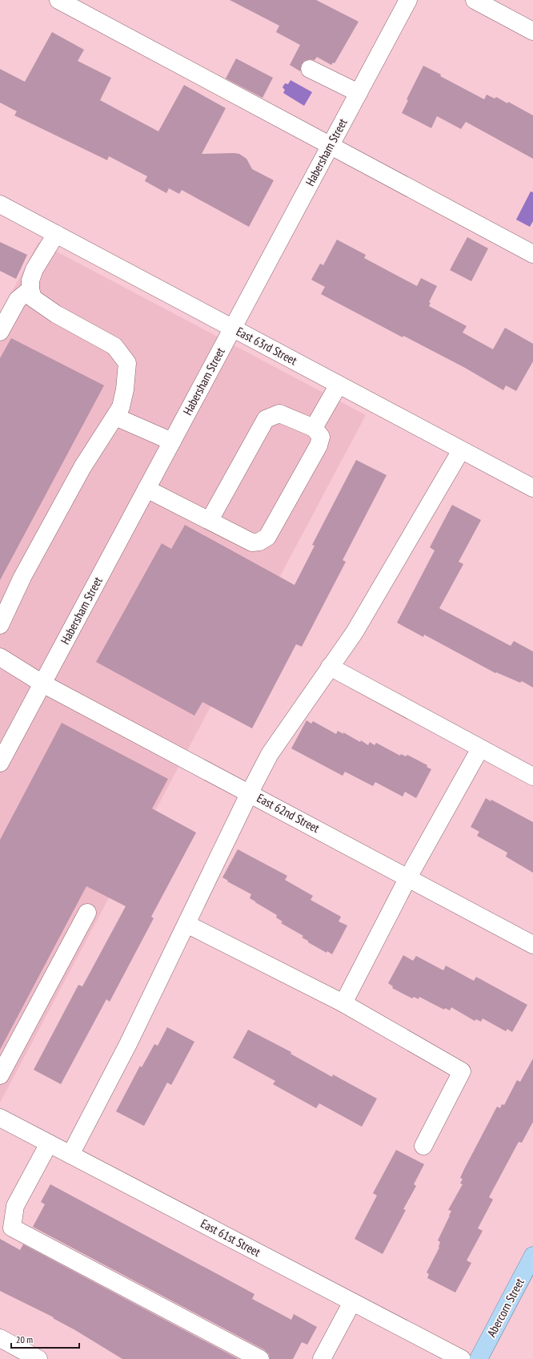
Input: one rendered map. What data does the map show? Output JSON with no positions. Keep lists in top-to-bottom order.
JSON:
{
  "streets": {
    "main road": ["Abercorn Street"],
    "street": [
      "Habersham Street",
      "East 63rd Street",
      "East 62nd Street",
      "East 61st Street"
    ]
  },
  "crossings": [
    ["Habersham Street", "East 63rd Street"],
    ["Habersham Street", "East 62nd Street"]
  ],
  "scale_bar": "20 m"
}
